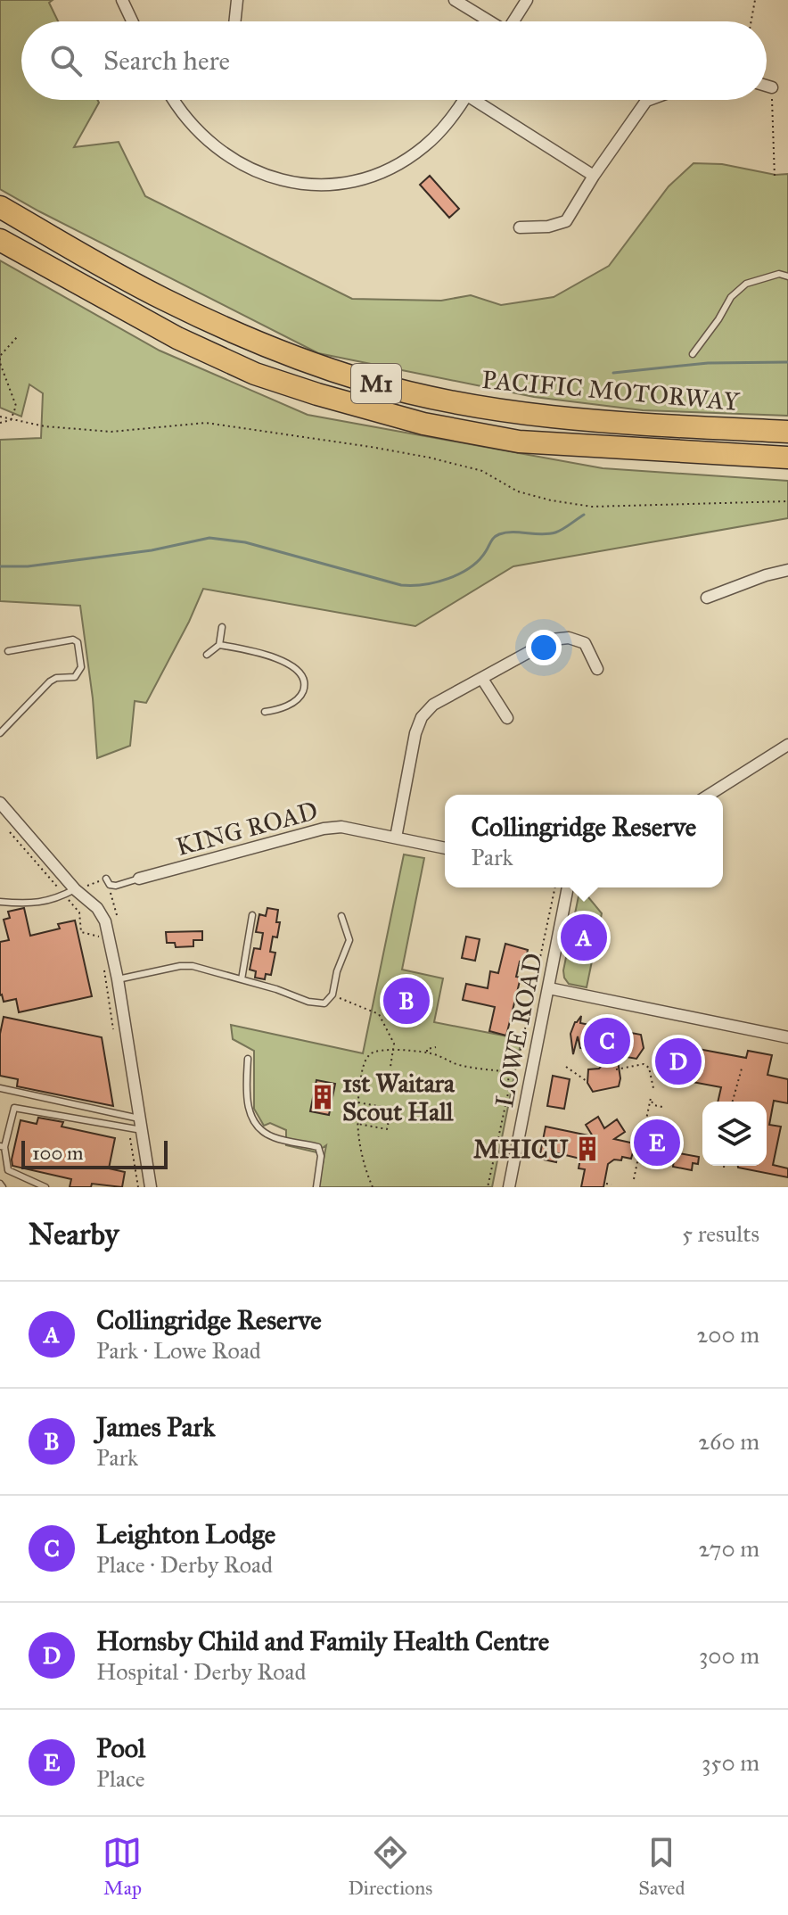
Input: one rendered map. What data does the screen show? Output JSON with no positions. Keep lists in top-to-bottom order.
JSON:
{
  "streets": {
    "highway": ["M1", "PACIFIC MOTORWAY"],
    "street": ["KING ROAD", "LOWE ROAD"]
  },
  "places": {
    "building": ["1st Waitara Scout Hall", "MHICU"]
  },
  "scale_bar": "100 m",
  "page": {
    "search": "Search here",
    "popup": ["Collingridge Reserve", "Park"],
    "pins": [
      "A",
      "B",
      "C",
      "D",
      "E"
    ],
    "scale": "100 m",
    "heading": ["Nearby", "5 results"],
    "list": [
      {
        "mark": "A",
        "name": "Collingridge Reserve",
        "note": "Park · Lowe Road",
        "value": "200 m"
      },
      {
        "mark": "B",
        "name": "James Park",
        "note": "Park",
        "value": "260 m"
      },
      {
        "mark": "C",
        "name": "Leighton Lodge",
        "note": "Place · Derby Road",
        "value": "270 m"
      },
      {
        "mark": "D",
        "name": "Hornsby Child and Family Health Centre",
        "note": "Hospital · Derby Road",
        "value": "300 m"
      },
      {
        "mark": "E",
        "name": "Pool",
        "note": "Place",
        "value": "350 m"
      }
    ],
    "nav": ["Map", "Directions", "Saved"]
  }
}
